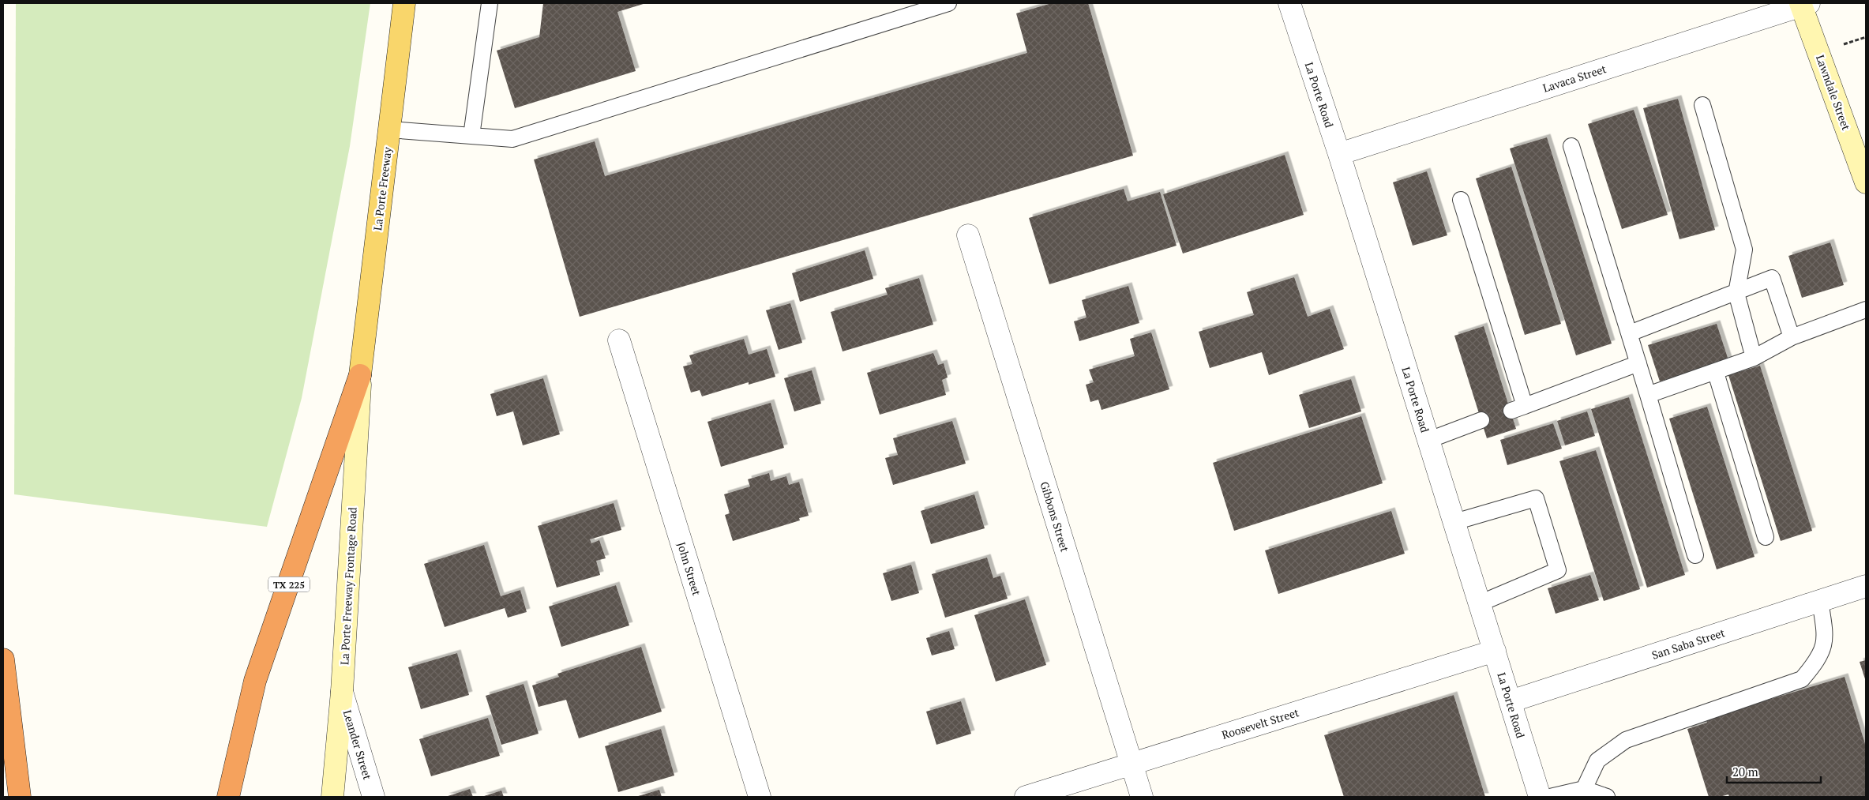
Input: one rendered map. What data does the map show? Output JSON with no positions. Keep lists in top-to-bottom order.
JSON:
{
  "streets": {
    "highway": ["TX 225"],
    "main road": ["Lawndale Street", "La Porte Freeway", "La Porte Freeway Frontage Road"],
    "street": [
      "Lavaca Street",
      "La Porte Road",
      "Gibbons Street",
      "John Street",
      "San Saba Street",
      "Roosevelt Street",
      "Leander Street"
    ]
  },
  "crossings": [
    ["Lavaca Street", "Lawndale Street"],
    ["Lavaca Street", "La Porte Road"],
    ["La Porte Road", "San Saba Street"],
    ["La Porte Road", "Roosevelt Street"],
    ["La Porte Freeway", "TX 225"],
    ["La Porte Freeway", "La Porte Freeway Frontage Road"],
    ["Gibbons Street", "Roosevelt Street"],
    ["TX 225", "La Porte Freeway Frontage Road"],
    ["La Porte Freeway Frontage Road", "Leander Street"]
  ],
  "scale_bar": "20 m"
}
